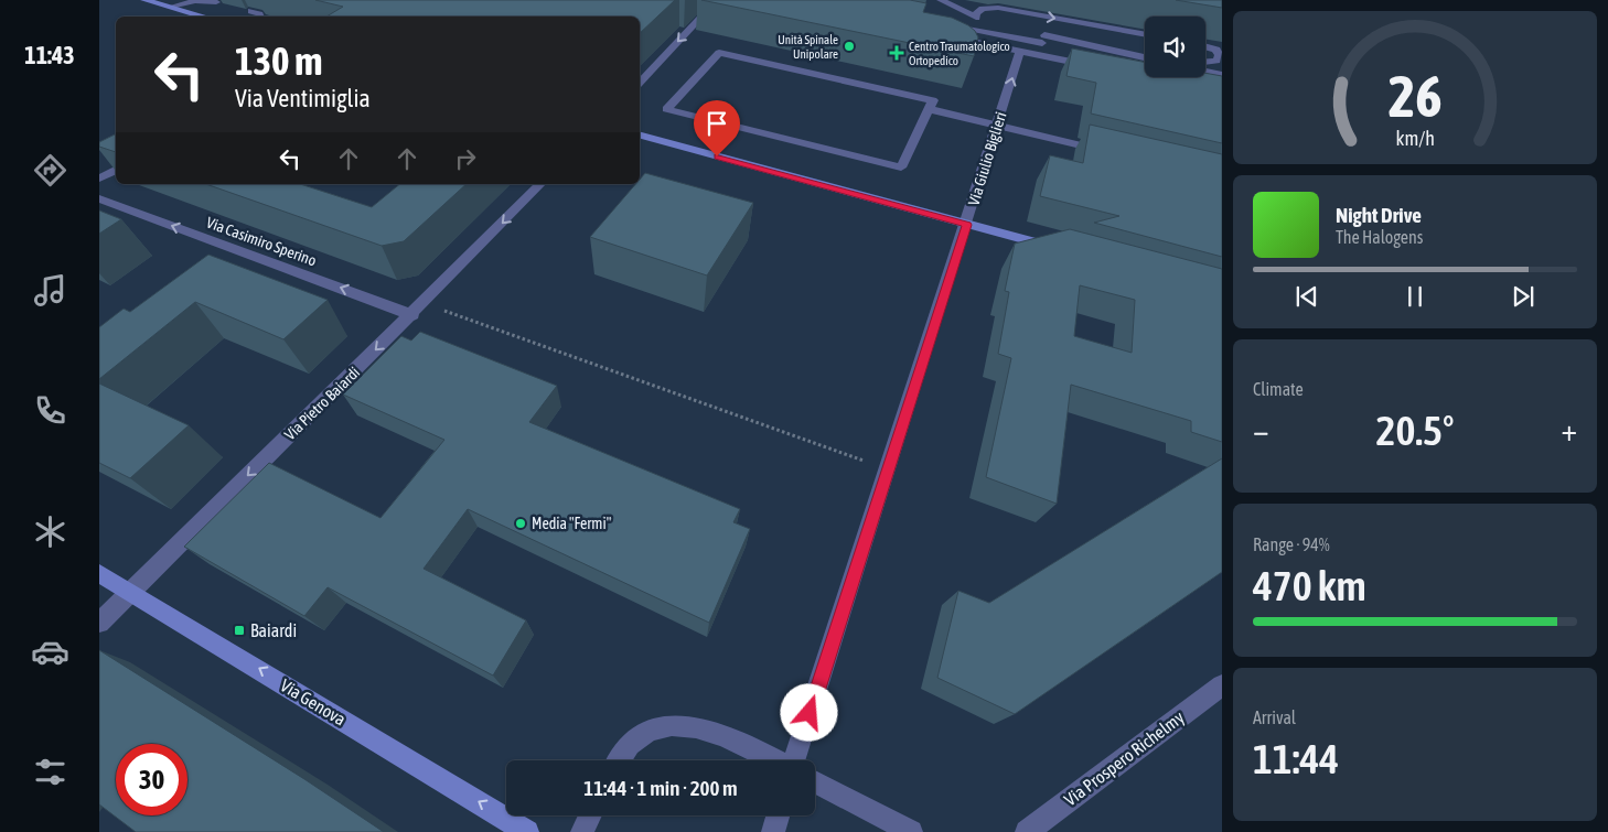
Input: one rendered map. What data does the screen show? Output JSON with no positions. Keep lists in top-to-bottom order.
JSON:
{
  "streets": {
    "street": [
      "Via Giulio Biglieri",
      "Via Casimiro Sperino",
      "Via Pietro Baiardi",
      "Via Genova",
      "Via Prospero Richelmy"
    ]
  },
  "crossings": [
    ["Via Casimiro Sperino", "Via Pietro Baiardi"],
    ["Via Pietro Baiardi", "Via Genova"]
  ],
  "one_way": ["Via Casimiro Sperino", "Via Pietro Baiardi", "Via Genova"],
  "places": {
    "other": ["Unità Spinale Unipolare", "Media \"Fermi\""],
    "health": ["Centro Traumatologico Ortopedico"],
    "transit": ["Baiardi"]
  },
  "page": {
    "tabs": "11:43",
    "turn": ["130 m", "Via Ventimiglia"],
    "song": ["Night Drive", "The Halogens"],
    "tile": [
      "Climate",
      ["Range · 94%", "470 km"],
      ["Arrival", "11:44"]
    ],
    "heat": ["−", "20.5°", "+"],
    "limit": "30",
    "trip": "11:44 · 1 min · 200 m",
    "gauge": ["26", "km/h"]
  }
}
